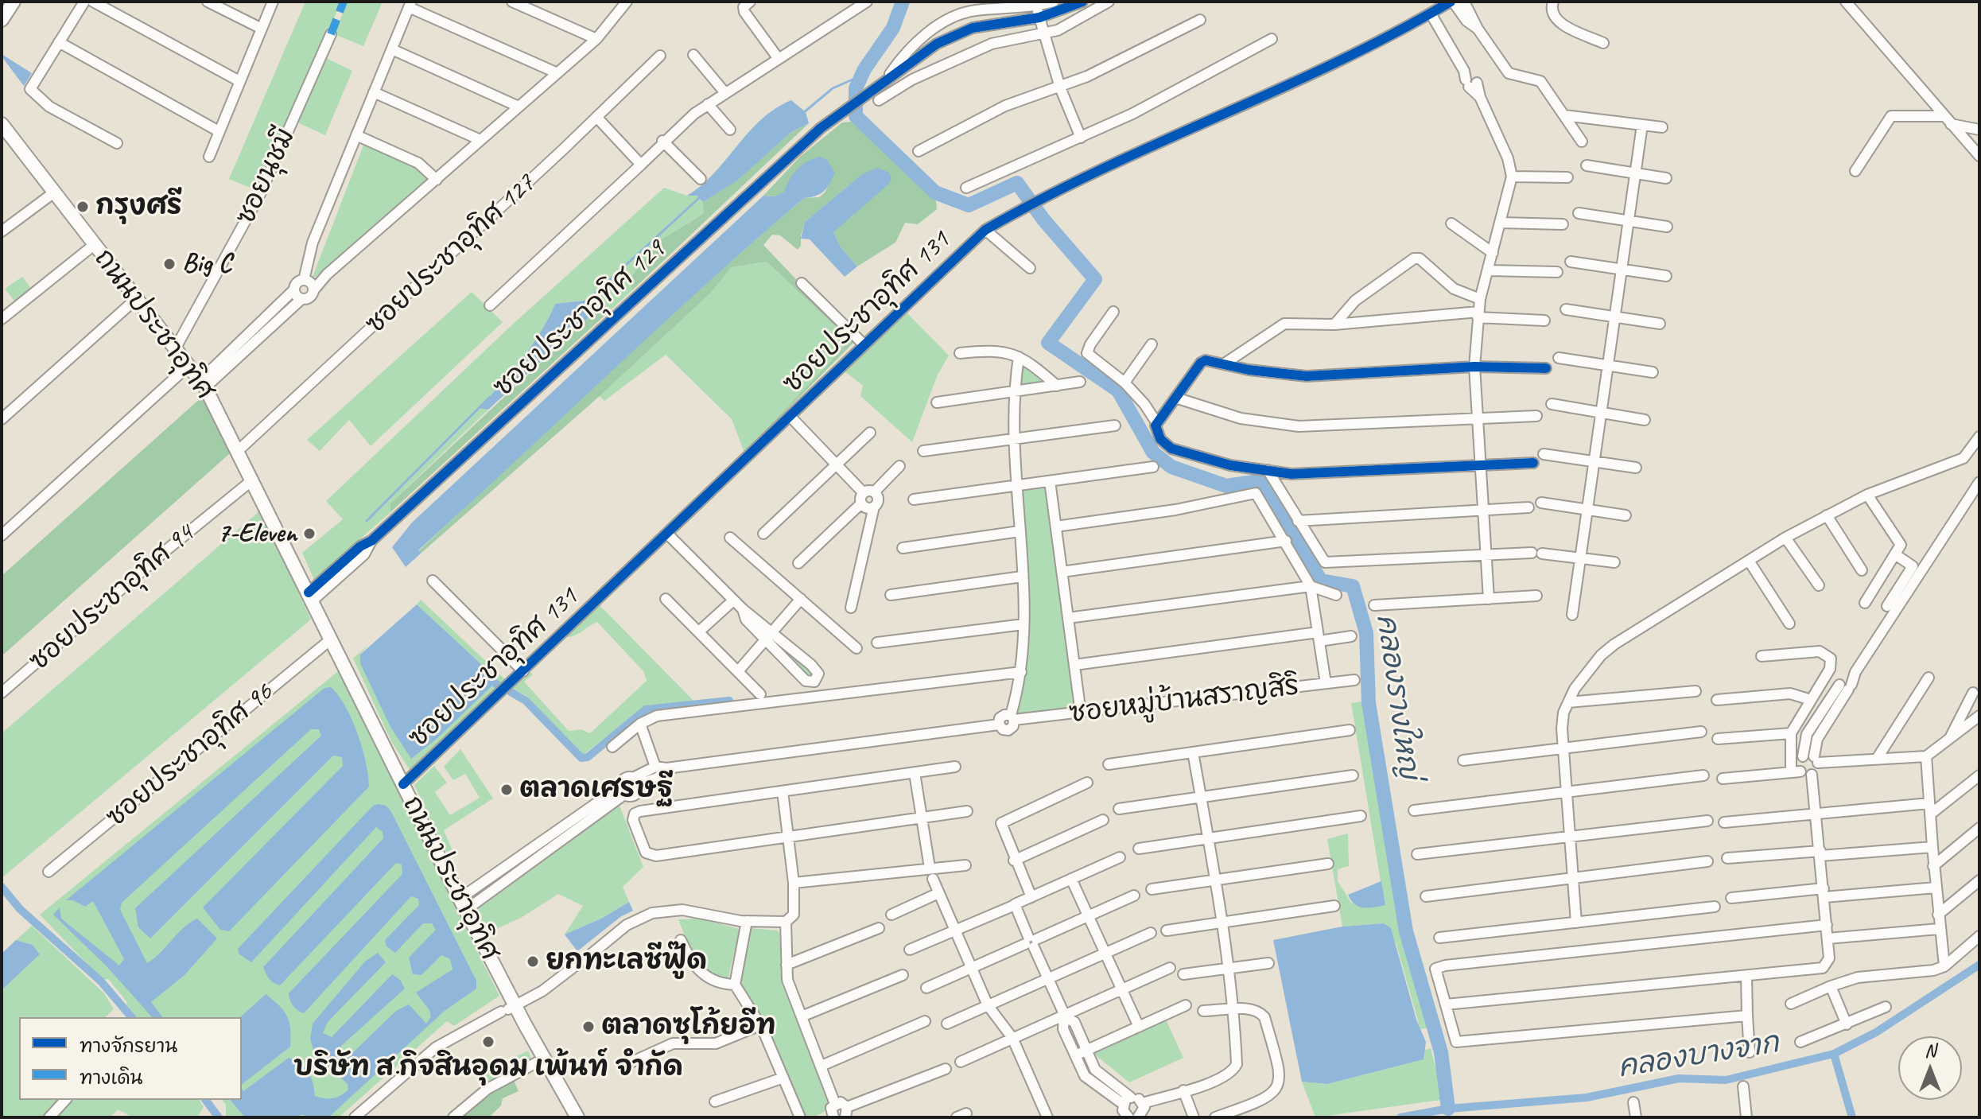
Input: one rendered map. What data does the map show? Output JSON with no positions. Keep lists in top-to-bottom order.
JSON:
{
  "streets": {
    "main road": ["ถนนประชาอุทิศ"],
    "street": [
      "ซอยนุชมี",
      "ซอยประชาอุทิศ 127",
      "ซอยประชาอุทิศ 131",
      "ซอยประชาอุทิศ 129",
      "ซอยประชาอุทิศ 94",
      "ซอยหมู่บ้านสราญสิริ",
      "ซอยประชาอุทิศ 96"
    ]
  },
  "crossings": [
    ["ซอยนุชมี", "ถนนประชาอุทิศ"],
    ["ซอยประชาอุทิศ 127", "ถนนประชาอุทิศ"],
    ["ซอยประชาอุทิศ 131", "ถนนประชาอุทิศ"],
    ["ซอยประชาอุทิศ 129", "ถนนประชาอุทิศ"],
    ["ถนนประชาอุทิศ", "ซอยประชาอุทิศ 94"],
    ["ถนนประชาอุทิศ", "ซอยหมู่บ้านสราญสิริ"],
    ["ถนนประชาอุทิศ", "ซอยประชาอุทิศ 96"]
  ],
  "water": ["คลองรางใหญ่", "คลองบางจาก"],
  "places": [
    "กรุงศรี",
    "Big C",
    "7-Eleven",
    "ตลาดเศรษฐี",
    "ยกทะเลซีฟู๊ด",
    "ตลาดซุโก้ยอีท",
    "บริษัท ส.กิจสินอุดม เพ้นท์ จำกัด"
  ],
  "legend": ["ทางจักรยาน", "ทางเดิน"],
  "north": "top"
}
